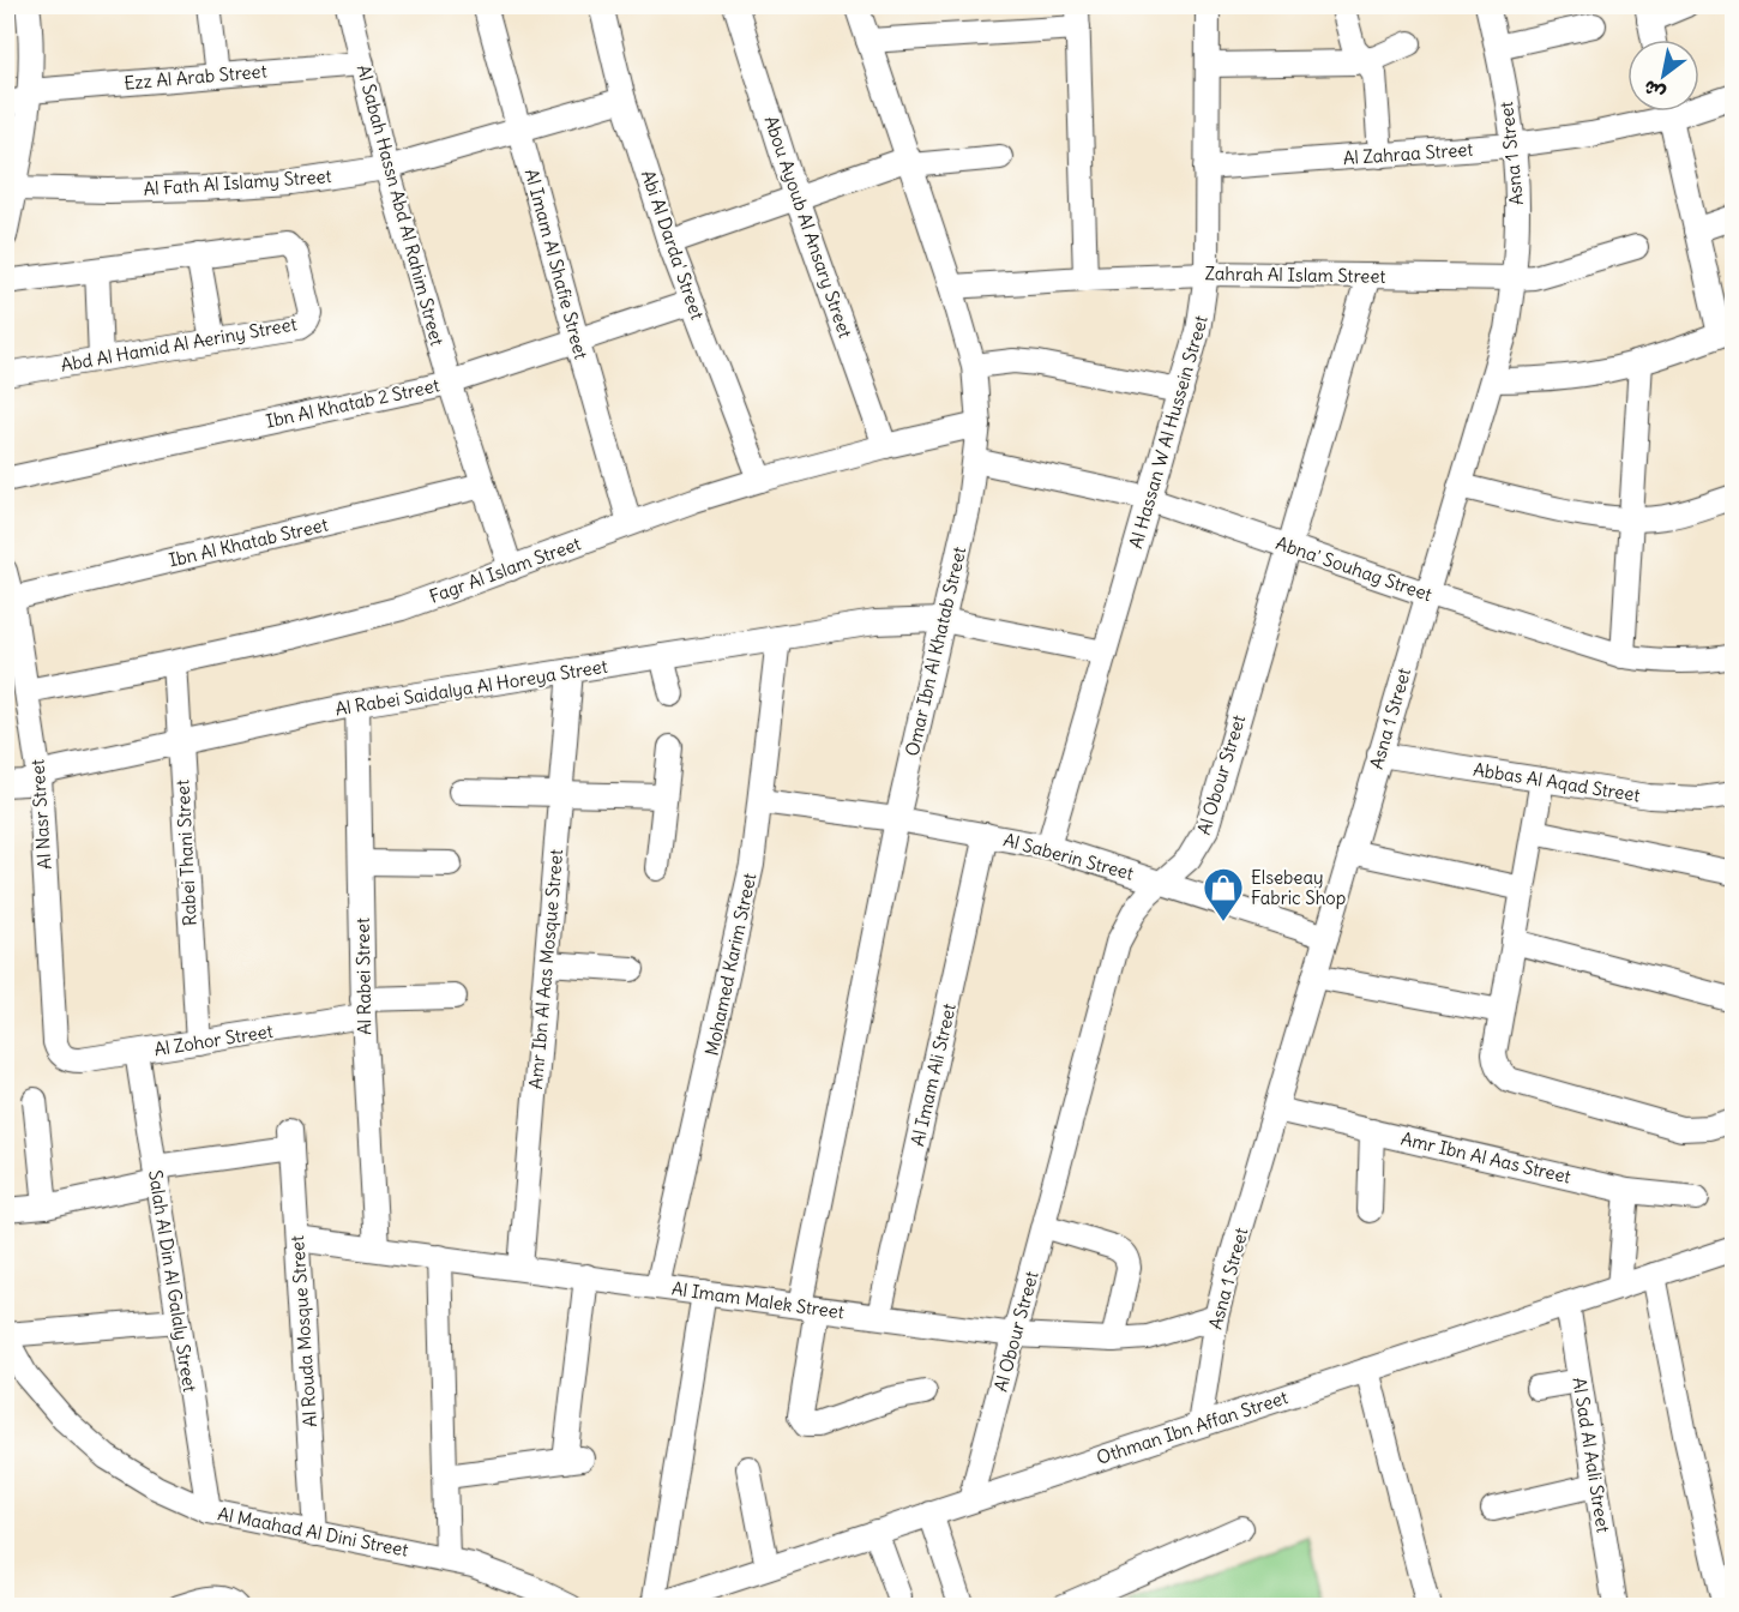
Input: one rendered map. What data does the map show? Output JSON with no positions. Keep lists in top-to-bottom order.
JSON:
{
  "streets": {
    "street": [
      "Ezz Al Arab Street",
      "Al Zahraa Street",
      "Asna 1 Street",
      "Al Fath Al Islamy Street",
      "Al Sabah Hassn Abd Al Rahim Street",
      "Abou Ayoub Al Ansary Street",
      "Abi Al Darda' Street",
      "Al Imam Al Shafie Street",
      "Zahrah Al Islam Street",
      "Abd Al Hamid Al Aeriny Street",
      "Ibn Al Khatab 2 Street",
      "Al Hassan W Al Hussein Street",
      "Ibn Al Khatab Street",
      "Abna' Souhag Street",
      "Fagr Al Islam Street",
      "Omar Ibn Al Khatab Street",
      "Al Rabei Saidalya Al Horeya Street",
      "Al Obour Street",
      "Abbas Al Aqad Street",
      "Al Nasr Street",
      "Rabei Thani Street",
      "Al Saberin Street",
      "Mohamed Karim Street",
      "Amr Ibn Al Aas Mosque Street",
      "Al Rabei Street",
      "Al Zohor Street",
      "Al Imam Ali Street",
      "Amr Ibn Al Aas Street",
      "Salah Al Din Al Galaly Street",
      "Al Imam Malek Street",
      "Al Rouda Mosque Street",
      "Othman Ibn Affan Street",
      "Al Sad Al Aali Street",
      "Al Maahad Al Dini Street"
    ]
  },
  "crossings": [
    ["Ezz Al Arab Street", "Al Sabah Hassn Abd Al Rahim Street"],
    ["Al Zahraa Street", "Asna 1 Street"],
    ["Al Zahraa Street", "Al Hassan W Al Hussein Street"],
    ["Asna 1 Street", "Zahrah Al Islam Street"],
    ["Asna 1 Street", "Abna' Souhag Street"],
    ["Asna 1 Street", "Abbas Al Aqad Street"],
    ["Asna 1 Street", "Al Saberin Street"],
    ["Asna 1 Street", "Amr Ibn Al Aas Street"],
    ["Asna 1 Street", "Al Imam Malek Street"],
    ["Asna 1 Street", "Othman Ibn Affan Street"],
    ["Al Fath Al Islamy Street", "Al Sabah Hassn Abd Al Rahim Street"],
    ["Al Fath Al Islamy Street", "Abi Al Darda' Street"],
    ["Al Fath Al Islamy Street", "Al Imam Al Shafie Street"],
    ["Al Sabah Hassn Abd Al Rahim Street", "Ibn Al Khatab 2 Street"],
    ["Al Sabah Hassn Abd Al Rahim Street", "Ibn Al Khatab Street"],
    ["Al Sabah Hassn Abd Al Rahim Street", "Fagr Al Islam Street"],
    ["Abou Ayoub Al Ansary Street", "Fagr Al Islam Street"],
    ["Abi Al Darda' Street", "Ibn Al Khatab 2 Street"],
    ["Abi Al Darda' Street", "Fagr Al Islam Street"],
    ["Al Imam Al Shafie Street", "Ibn Al Khatab 2 Street"],
    ["Al Imam Al Shafie Street", "Fagr Al Islam Street"],
    ["Zahrah Al Islam Street", "Al Hassan W Al Hussein Street"],
    ["Zahrah Al Islam Street", "Omar Ibn Al Khatab Street"],
    ["Zahrah Al Islam Street", "Al Obour Street"],
    ["Al Hassan W Al Hussein Street", "Abna' Souhag Street"],
    ["Al Hassan W Al Hussein Street", "Al Rabei Saidalya Al Horeya Street"],
    ["Al Hassan W Al Hussein Street", "Al Saberin Street"],
    ["Ibn Al Khatab Street", "Al Nasr Street"],
    ["Abna' Souhag Street", "Omar Ibn Al Khatab Street"],
    ["Abna' Souhag Street", "Al Obour Street"],
    ["Fagr Al Islam Street", "Omar Ibn Al Khatab Street"],
    ["Fagr Al Islam Street", "Al Nasr Street"],
    ["Fagr Al Islam Street", "Rabei Thani Street"],
    ["Omar Ibn Al Khatab Street", "Al Rabei Saidalya Al Horeya Street"],
    ["Omar Ibn Al Khatab Street", "Al Saberin Street"],
    ["Omar Ibn Al Khatab Street", "Al Imam Malek Street"],
    ["Al Rabei Saidalya Al Horeya Street", "Al Nasr Street"],
    ["Al Rabei Saidalya Al Horeya Street", "Rabei Thani Street"],
    ["Al Rabei Saidalya Al Horeya Street", "Mohamed Karim Street"],
    ["Al Rabei Saidalya Al Horeya Street", "Amr Ibn Al Aas Mosque Street"],
    ["Al Rabei Saidalya Al Horeya Street", "Al Rabei Street"],
    ["Al Obour Street", "Al Saberin Street"],
    ["Al Obour Street", "Al Imam Malek Street"],
    ["Al Obour Street", "Othman Ibn Affan Street"],
    ["Al Nasr Street", "Al Zohor Street"],
    ["Rabei Thani Street", "Al Zohor Street"],
    ["Al Saberin Street", "Mohamed Karim Street"],
    ["Al Saberin Street", "Al Imam Ali Street"],
    ["Mohamed Karim Street", "Al Imam Malek Street"],
    ["Amr Ibn Al Aas Mosque Street", "Al Imam Malek Street"],
    ["Al Rabei Street", "Al Zohor Street"],
    ["Al Rabei Street", "Al Imam Malek Street"],
    ["Al Zohor Street", "Salah Al Din Al Galaly Street"],
    ["Al Imam Ali Street", "Al Imam Malek Street"],
    ["Salah Al Din Al Galaly Street", "Al Rouda Mosque Street"],
    ["Salah Al Din Al Galaly Street", "Al Maahad Al Dini Street"],
    ["Al Imam Malek Street", "Al Rouda Mosque Street"],
    ["Al Rouda Mosque Street", "Al Maahad Al Dini Street"],
    ["Othman Ibn Affan Street", "Al Sad Al Aali Street"]
  ],
  "places": {
    "shop": ["Elsebeay Fabric Shop"]
  },
  "north": "bottom left"
}
